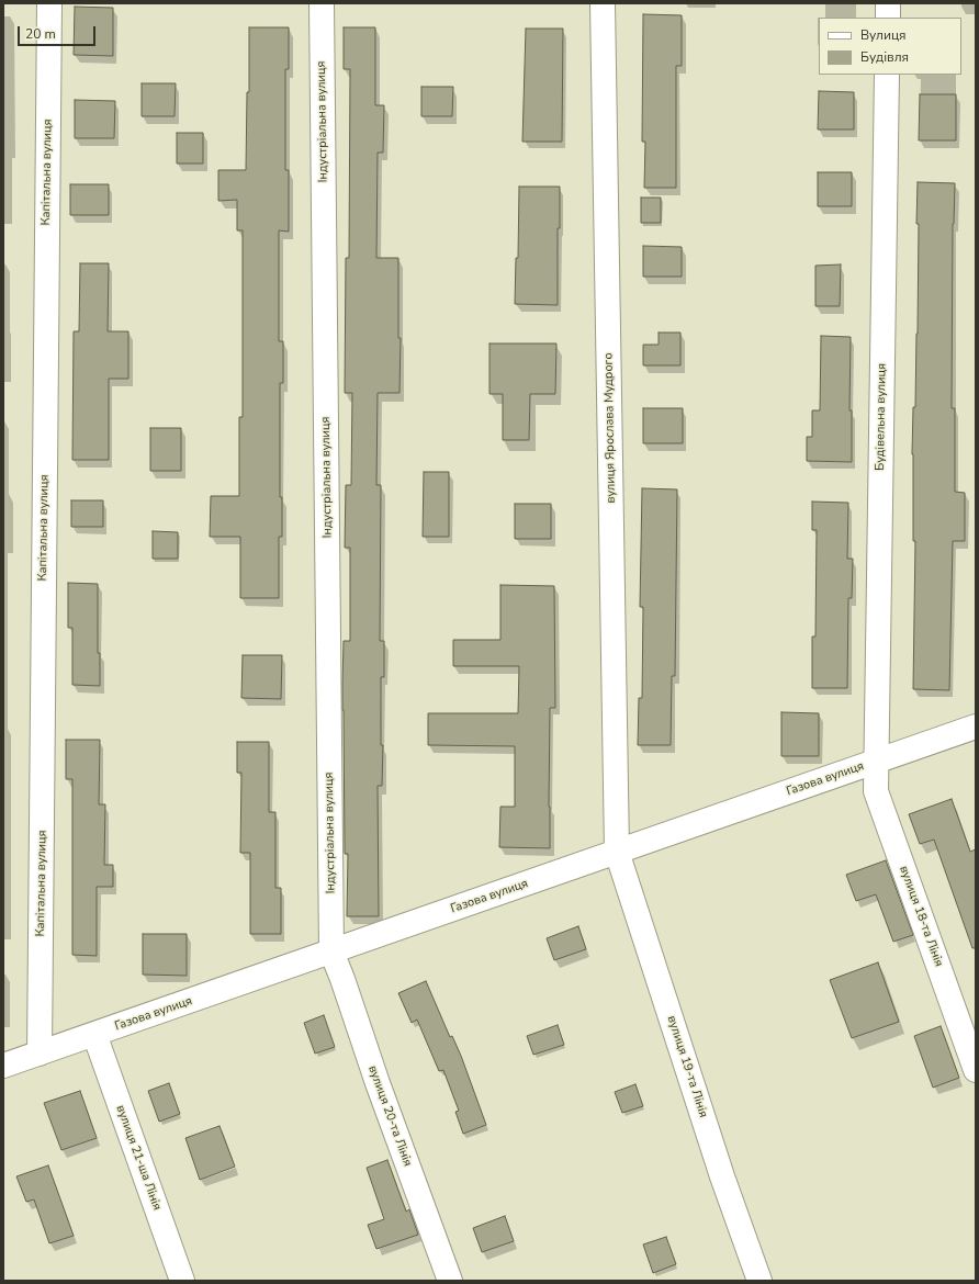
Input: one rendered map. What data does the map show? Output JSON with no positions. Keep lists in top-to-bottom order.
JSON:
{
  "streets": {
    "street": [
      "Індустріальна вулиця",
      "Капітальна вулиця",
      "Будівельна вулиця",
      "вулиця Ярослава Мудрого",
      "Газова вулиця",
      "вулиця 18-та Лінія",
      "вулиця 19-та Лінія",
      "вулиця 20-та Лінія",
      "вулиця 21-ша Лінія"
    ]
  },
  "crossings": [
    ["Індустріальна вулиця", "Газова вулиця"],
    ["Індустріальна вулиця", "вулиця 20-та Лінія"],
    ["Капітальна вулиця", "Газова вулиця"],
    ["Будівельна вулиця", "Газова вулиця"],
    ["Будівельна вулиця", "вулиця 18-та Лінія"],
    ["вулиця Ярослава Мудрого", "Газова вулиця"],
    ["вулиця Ярослава Мудрого", "вулиця 19-та Лінія"],
    ["Газова вулиця", "вулиця 18-та Лінія"],
    ["Газова вулиця", "вулиця 19-та Лінія"],
    ["Газова вулиця", "вулиця 20-та Лінія"],
    ["Газова вулиця", "вулиця 21-ша Лінія"]
  ],
  "legend": ["Вулиця", "Будівля"],
  "scale_bar": "20 m"
}
